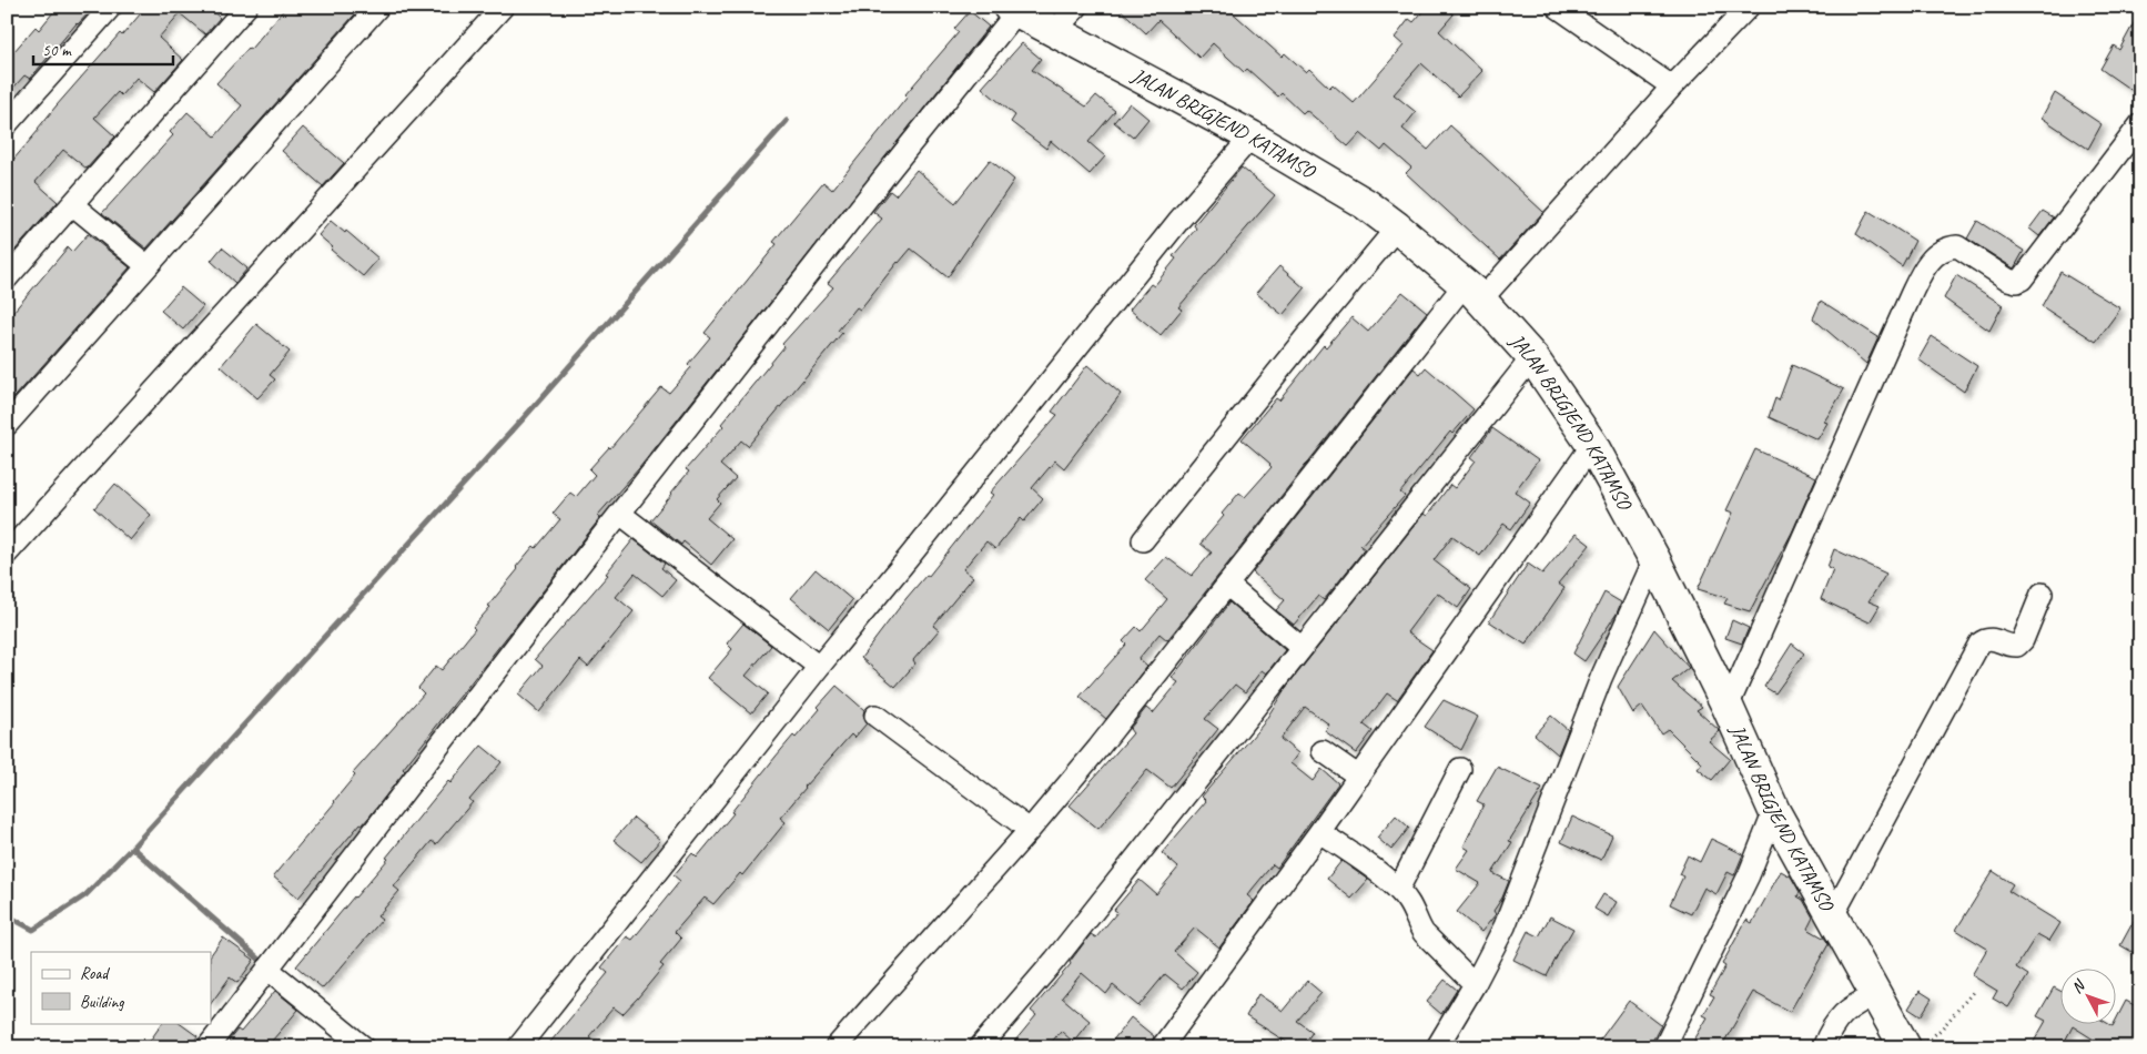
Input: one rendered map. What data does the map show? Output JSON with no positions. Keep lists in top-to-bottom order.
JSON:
{
  "streets": {
    "highway": ["JALAN BRIGJEND KATAMSO"]
  },
  "legend": ["Road", "Building"],
  "scale_bar": "50 m",
  "north": "top left"
}
